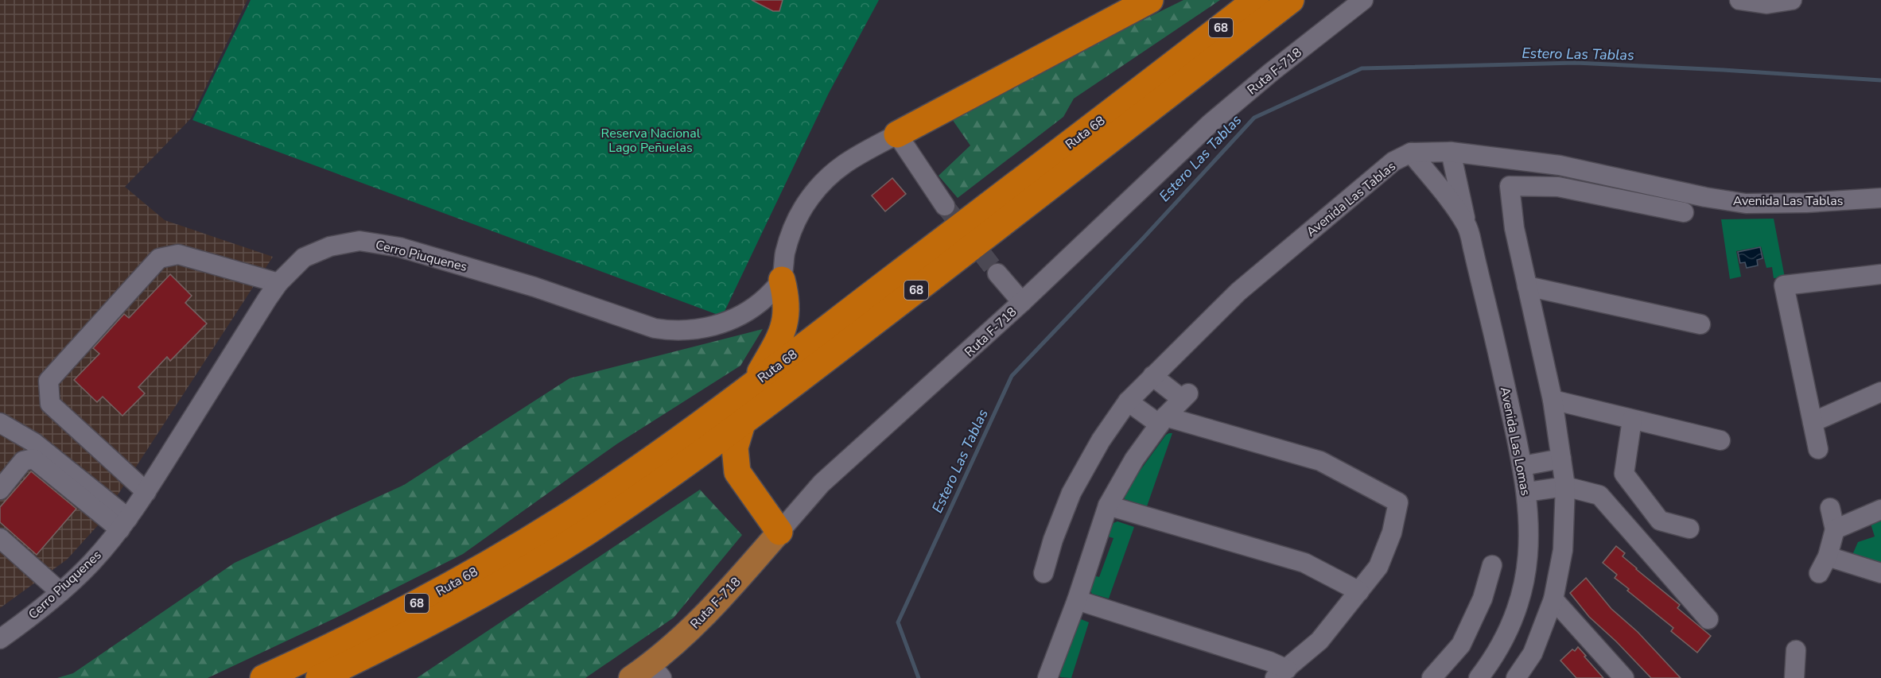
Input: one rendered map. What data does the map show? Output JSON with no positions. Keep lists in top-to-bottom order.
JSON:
{
  "streets": {
    "highway": ["68", "Ruta 68"],
    "main road": ["Ruta F-718"],
    "street": ["Avenida Las Tablas", "Cerro Piuquenes", "Avenida Las Lomas"]
  },
  "crossings": [
    ["Avenida Las Tablas", "Avenida Las Lomas"]
  ],
  "water": ["Estero Las Tablas"],
  "parks": ["Reserva Nacional Lago Peñuelas"]
}
